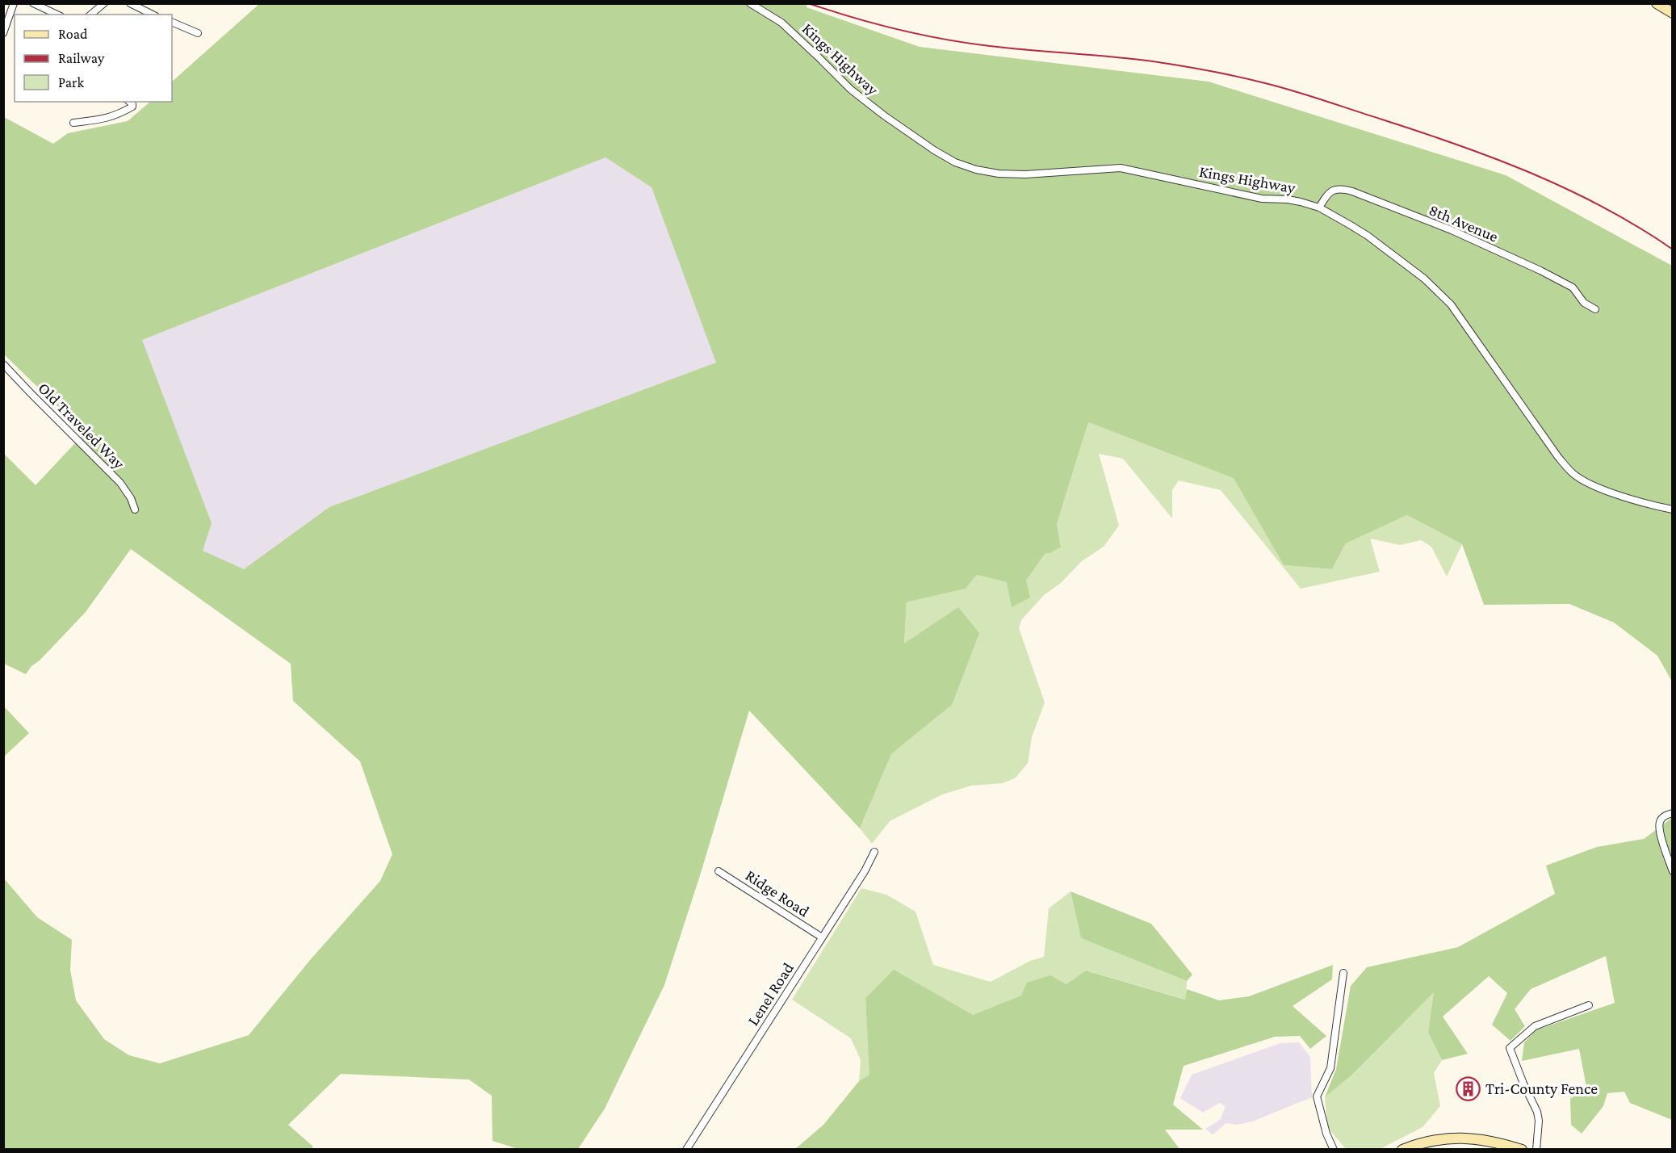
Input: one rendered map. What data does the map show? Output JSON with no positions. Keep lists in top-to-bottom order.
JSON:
{
  "streets": {
    "street": [
      "Kings Highway",
      "8th Avenue",
      "Old Traveled Way",
      "Ridge Road",
      "Lenel Road"
    ]
  },
  "crossings": [
    ["Kings Highway", "8th Avenue"],
    ["Ridge Road", "Lenel Road"]
  ],
  "places": {
    "building": ["Tri-County Fence"]
  },
  "legend": ["Road", "Railway", "Park"]
}
